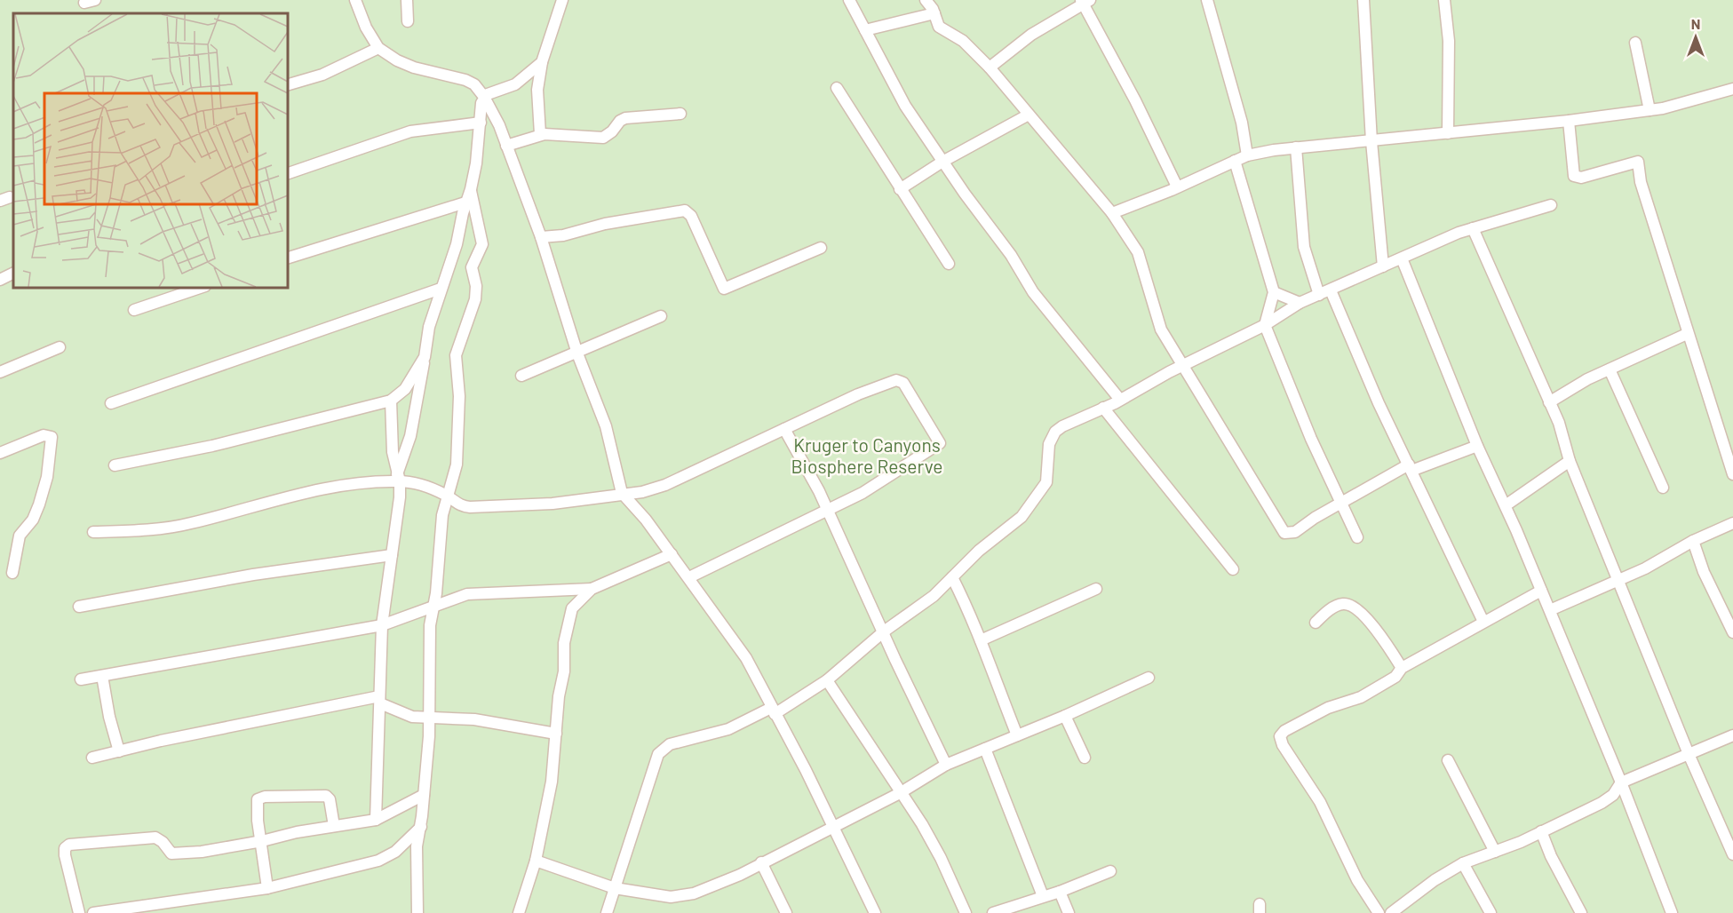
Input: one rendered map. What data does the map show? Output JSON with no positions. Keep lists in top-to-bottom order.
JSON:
{
  "parks": ["Kruger to Canyons Biosphere Reserve"],
  "north": "top"
}
